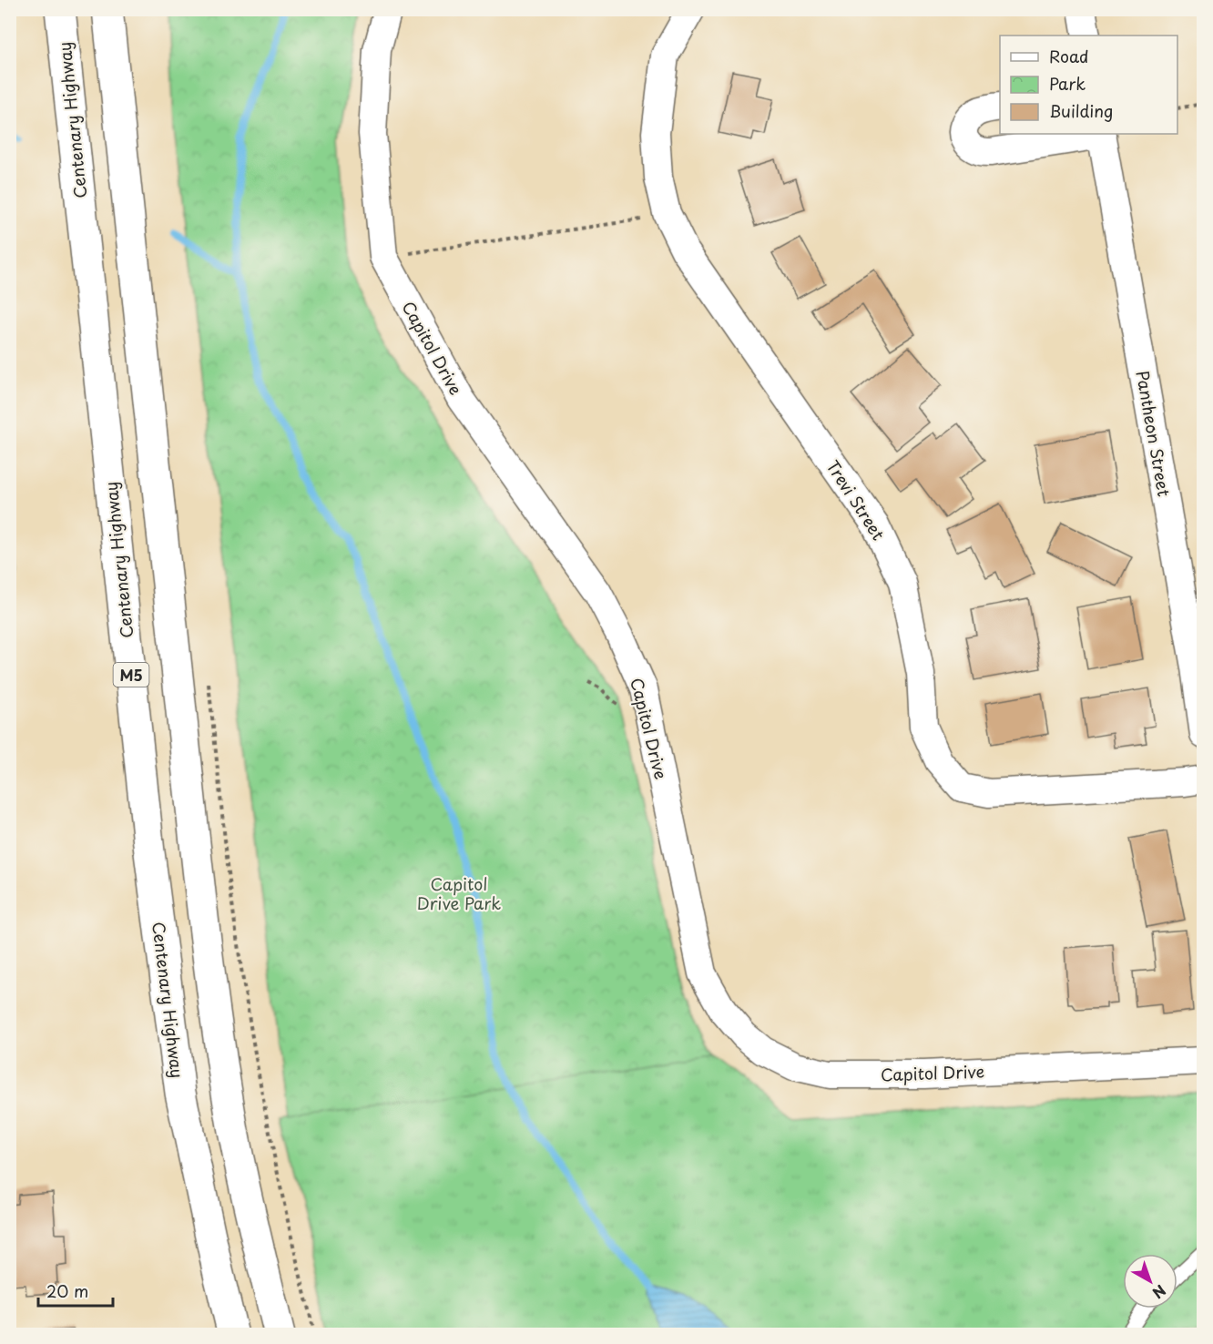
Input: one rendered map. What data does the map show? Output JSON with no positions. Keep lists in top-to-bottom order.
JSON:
{
  "streets": {
    "highway": ["Centenary Highway", "M5"],
    "street": ["Capitol Drive", "Pantheon Street", "Trevi Street"]
  },
  "parks": ["Capitol Drive Park"],
  "legend": ["Road", "Park", "Building"],
  "scale_bar": "20 m",
  "north": "bottom right"
}
